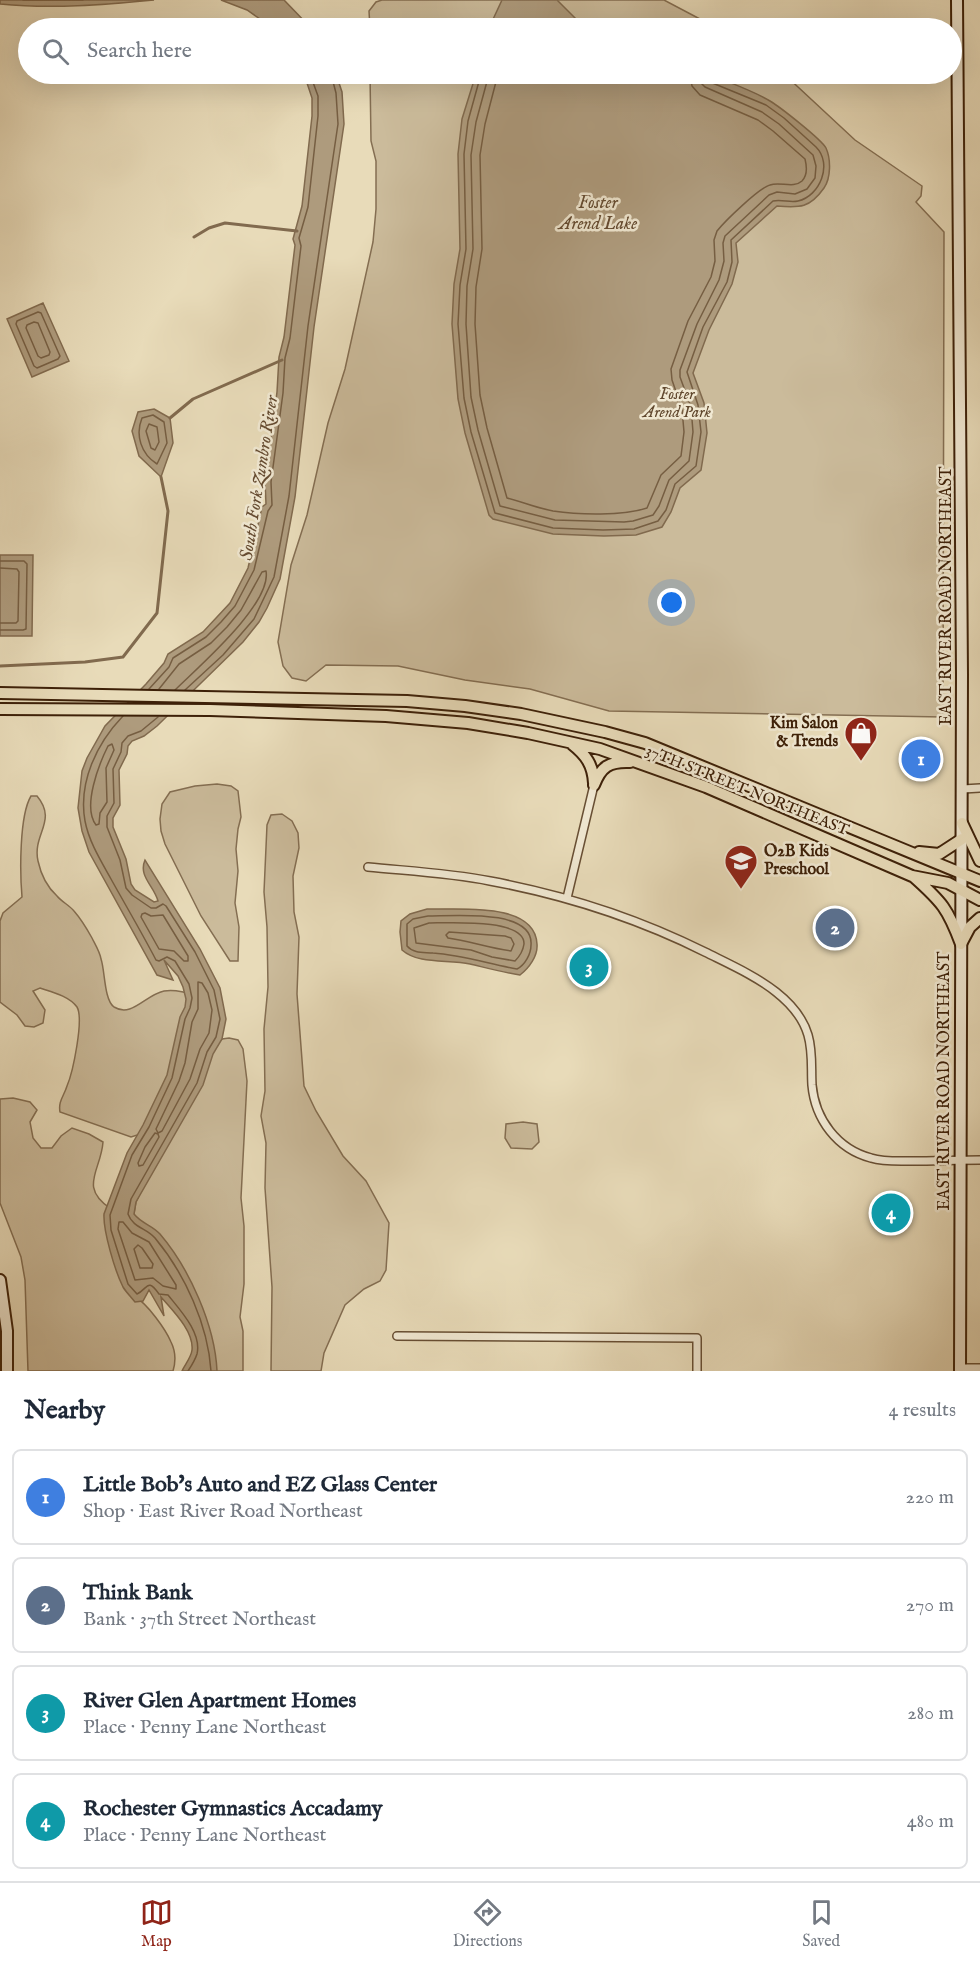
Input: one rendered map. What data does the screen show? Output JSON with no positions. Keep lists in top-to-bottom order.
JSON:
{
  "streets": {
    "main road": ["37TH STREET NORTHEAST"],
    "street": ["EAST RIVER ROAD NORTHEAST"]
  },
  "crossings": [
    ["EAST RIVER ROAD NORTHEAST", "37TH STREET NORTHEAST"]
  ],
  "water": ["Foster Arend Lake", "South Fork Zumbro River"],
  "parks": ["Foster Arend Park"],
  "places": {
    "shop": ["Kim Salon & Trends"],
    "school or university": ["O2B Kids Preschool"]
  },
  "page": {
    "search": "Search here",
    "pins": [
      "1",
      "2",
      "3",
      "4"
    ],
    "heading": ["Nearby", "4 results"],
    "list": [
      {
        "mark": "1",
        "name": "Little Bob's Auto and EZ Glass Center",
        "note": "Shop · East River Road Northeast",
        "value": "220 m"
      },
      {
        "mark": "2",
        "name": "Think Bank",
        "note": "Bank · 37th Street Northeast",
        "value": "270 m"
      },
      {
        "mark": "3",
        "name": "River Glen Apartment Homes",
        "note": "Place · Penny Lane Northeast",
        "value": "280 m"
      },
      {
        "mark": "4",
        "name": "Rochester Gymnastics Accadamy",
        "note": "Place · Penny Lane Northeast",
        "value": "480 m"
      }
    ],
    "nav": ["Map", "Directions", "Saved"]
  }
}
